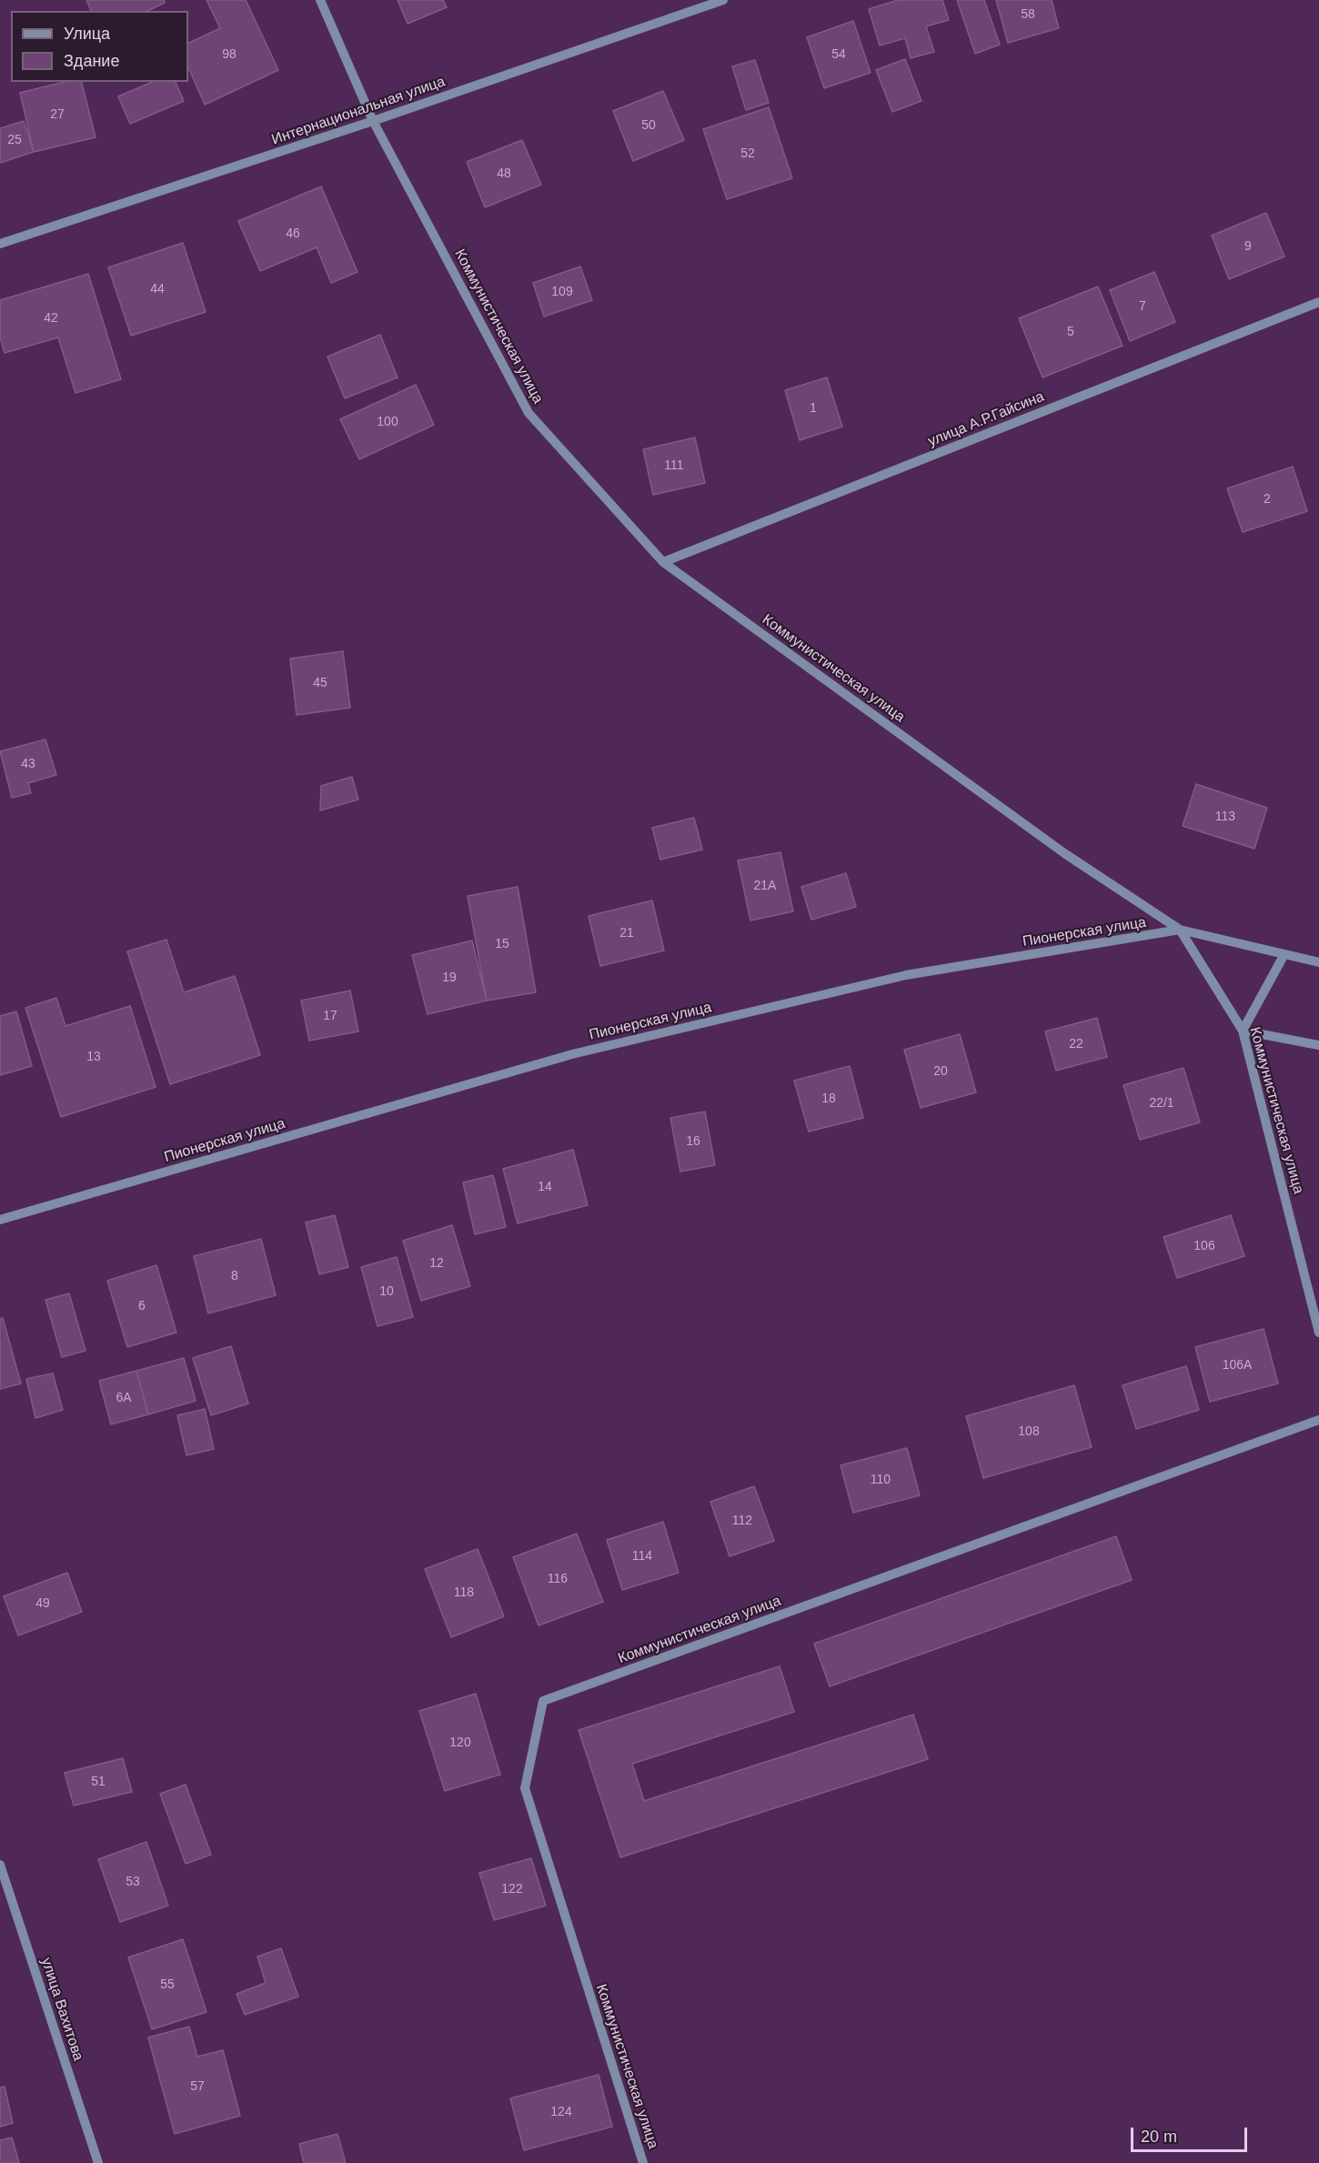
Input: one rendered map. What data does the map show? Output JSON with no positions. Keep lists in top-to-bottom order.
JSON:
{
  "streets": {
    "street": [
      "Интернациональная улица",
      "Коммунистическая улица",
      "улица А.Р.Гайсина",
      "Пионерская улица",
      "улица Вахитова"
    ]
  },
  "crossings": [
    ["Интернациональная улица", "Коммунистическая улица"],
    ["Коммунистическая улица", "улица А.Р.Гайсина"],
    ["Коммунистическая улица", "Пионерская улица"]
  ],
  "house_numbers": [
    "58",
    "98",
    "54",
    "27",
    "50",
    "25",
    "52",
    "48",
    "46",
    "9",
    "44",
    "109",
    "7",
    "42",
    "5",
    "1",
    "100",
    "111",
    "2",
    "45",
    "43",
    "113",
    "21А",
    "21",
    "15",
    "19",
    "17",
    "22",
    "13",
    "20",
    "18",
    "22/1",
    "16",
    "14",
    "106",
    "12",
    "8",
    "10",
    "6",
    "106А",
    "6А",
    "108",
    "110",
    "112",
    "114",
    "116",
    "118",
    "49",
    "120",
    "51",
    "53",
    "122",
    "55",
    "57",
    "124"
  ],
  "legend": ["Улица", "Здание"],
  "scale_bar": "20 m"
}
